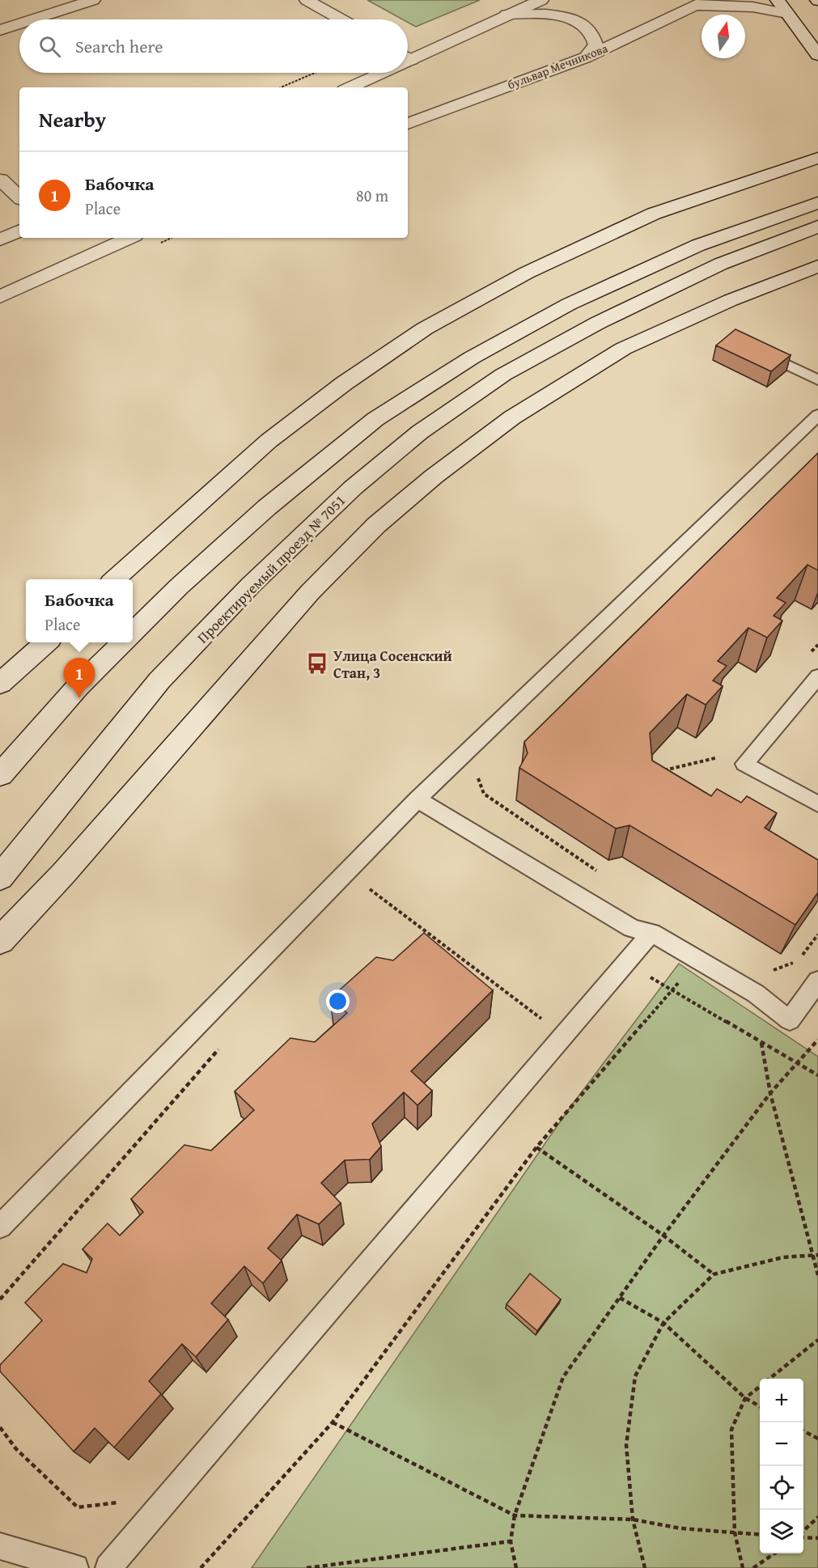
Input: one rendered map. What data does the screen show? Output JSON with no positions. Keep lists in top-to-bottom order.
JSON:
{
  "streets": {
    "main road": ["бульвар Мечникова", "Проектируемый проезд № 7051"]
  },
  "places": {
    "bus stop": ["Улица Сосенский Стан, 3"]
  },
  "north": "top",
  "page": {
    "search": "Search here",
    "heading": "Nearby",
    "list": [
      {
        "mark": "1",
        "name": "Бабочка",
        "note": "Place",
        "value": "80 m"
      }
    ],
    "popup": ["Бабочка", "Place"],
    "pins": "1",
    "map_buttons": ["+", "−"]
  }
}
